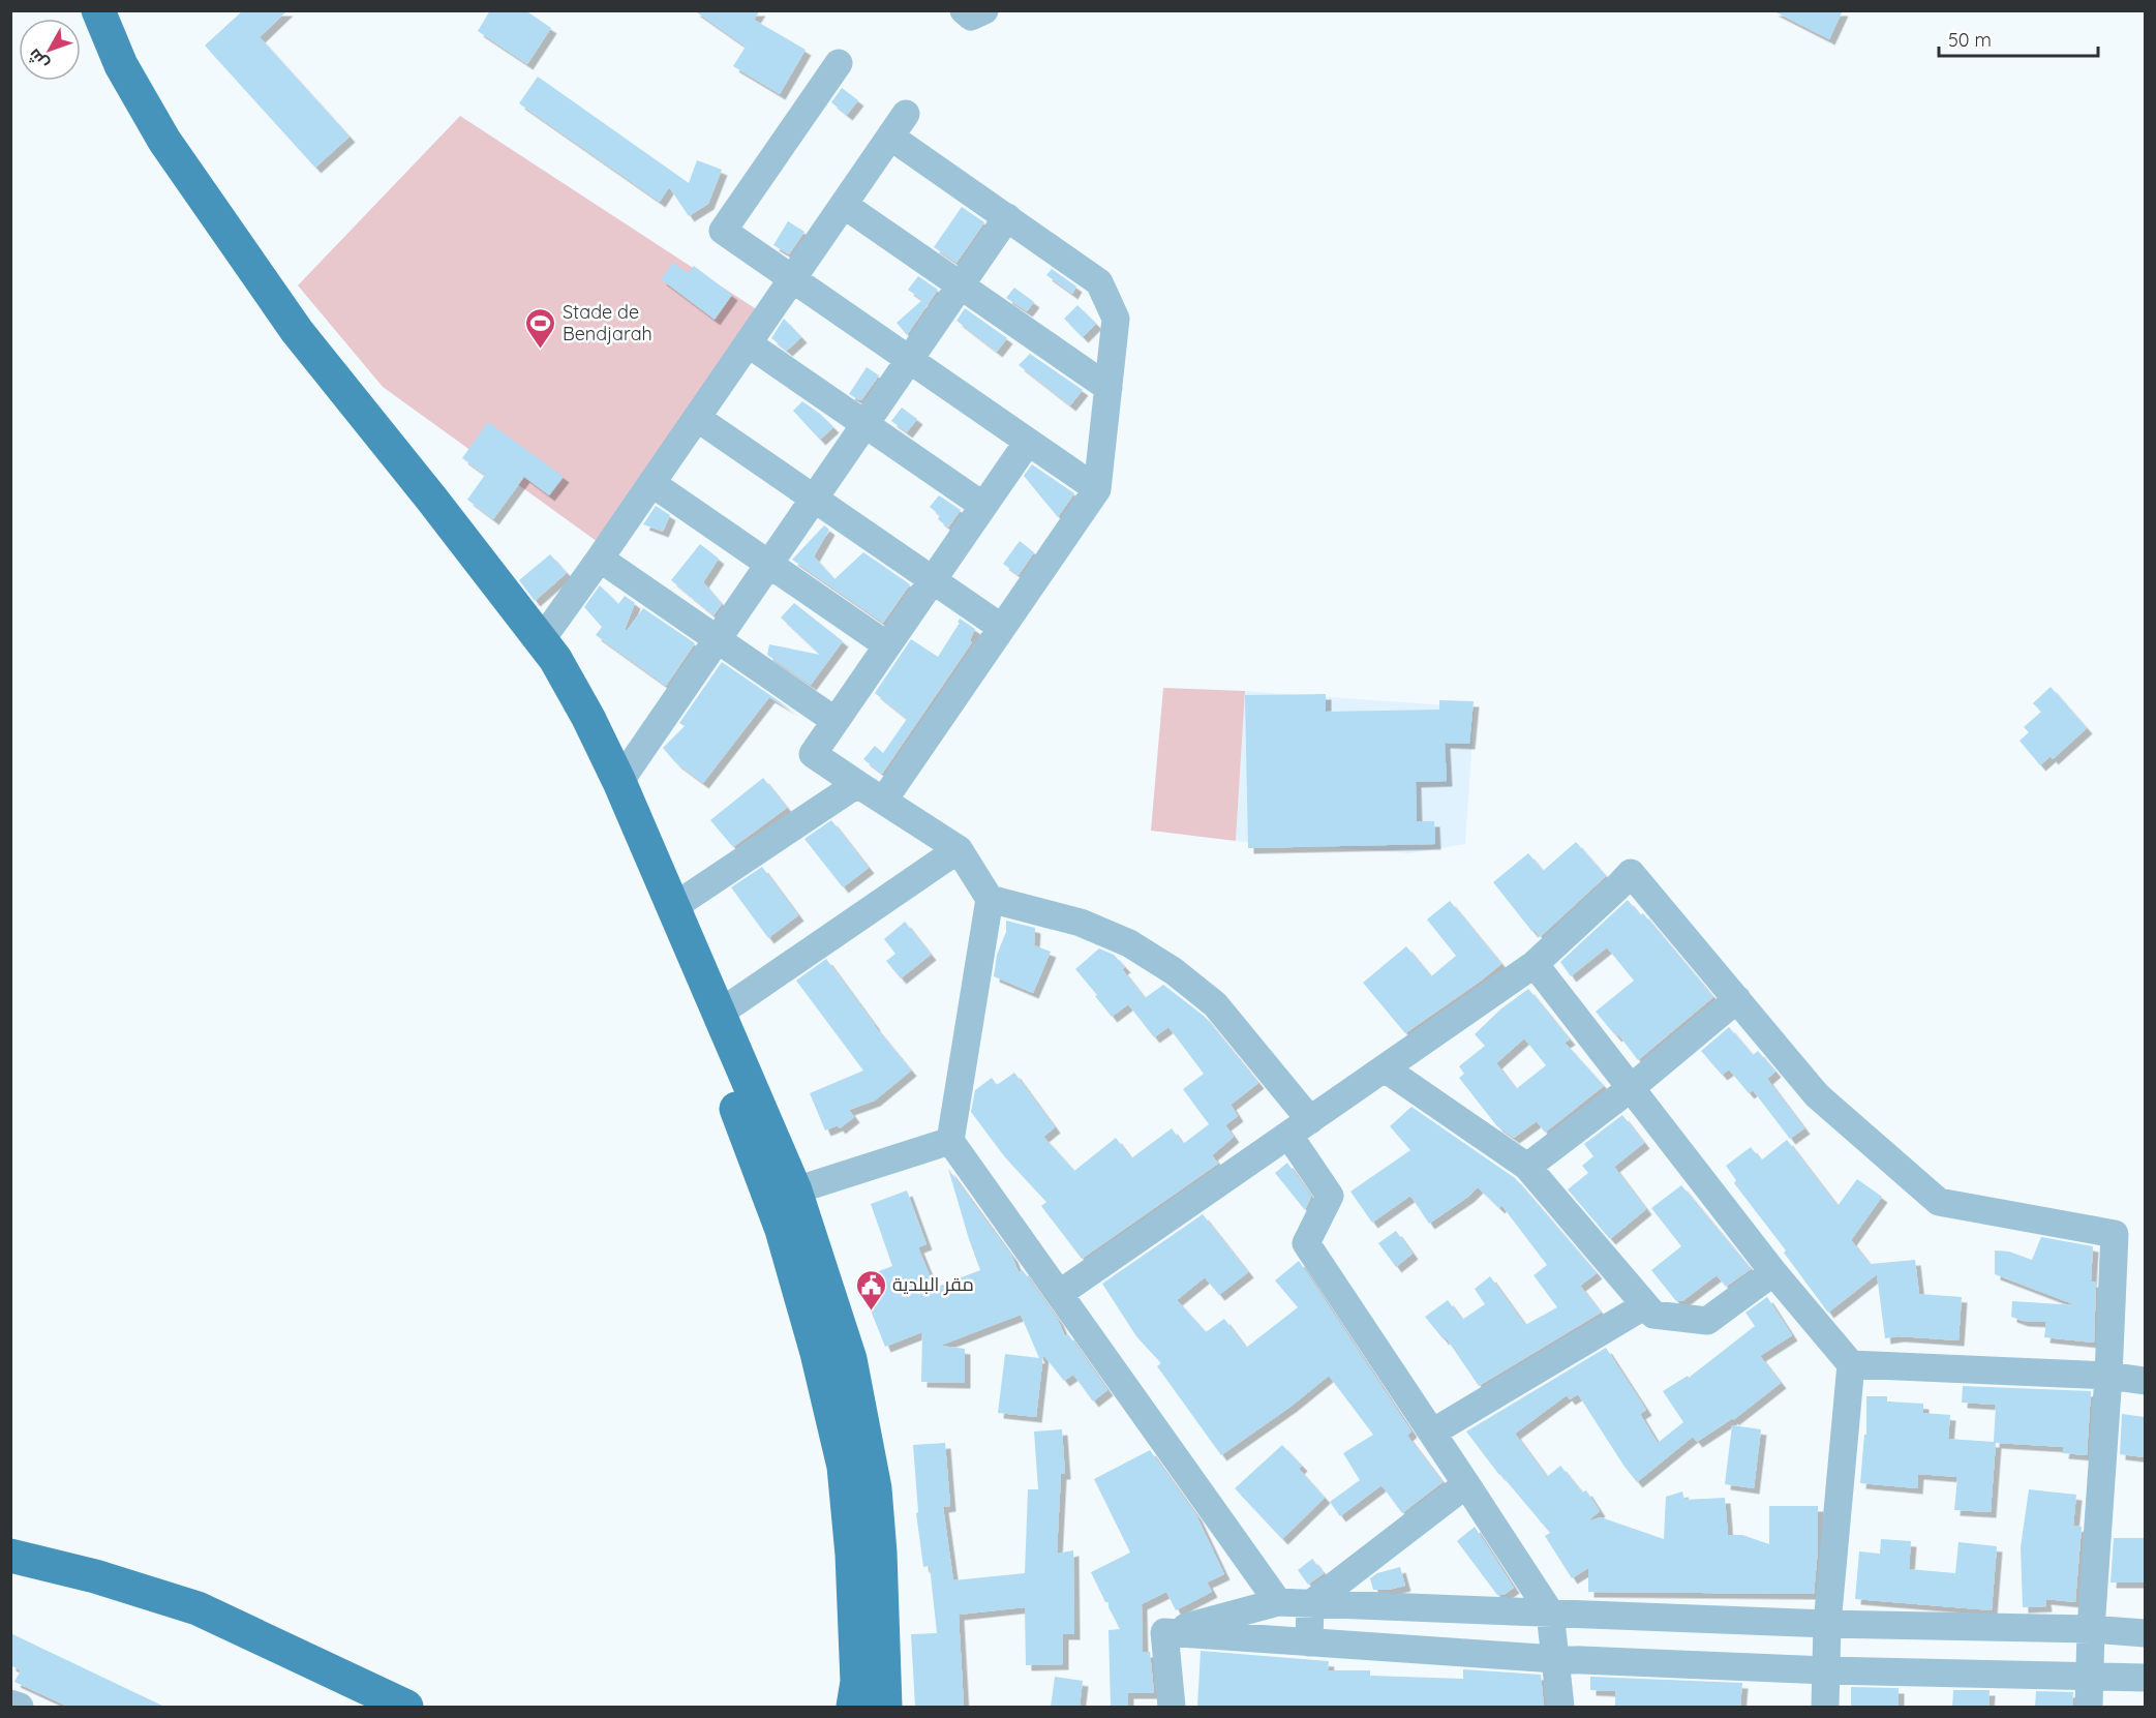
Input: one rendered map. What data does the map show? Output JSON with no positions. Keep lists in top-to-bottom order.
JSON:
{
  "places": {
    "sports": ["Stade de Bendjarah"],
    "public building": ["مقر البلدية"]
  },
  "scale_bar": "50 m",
  "north": "bottom left"
}
